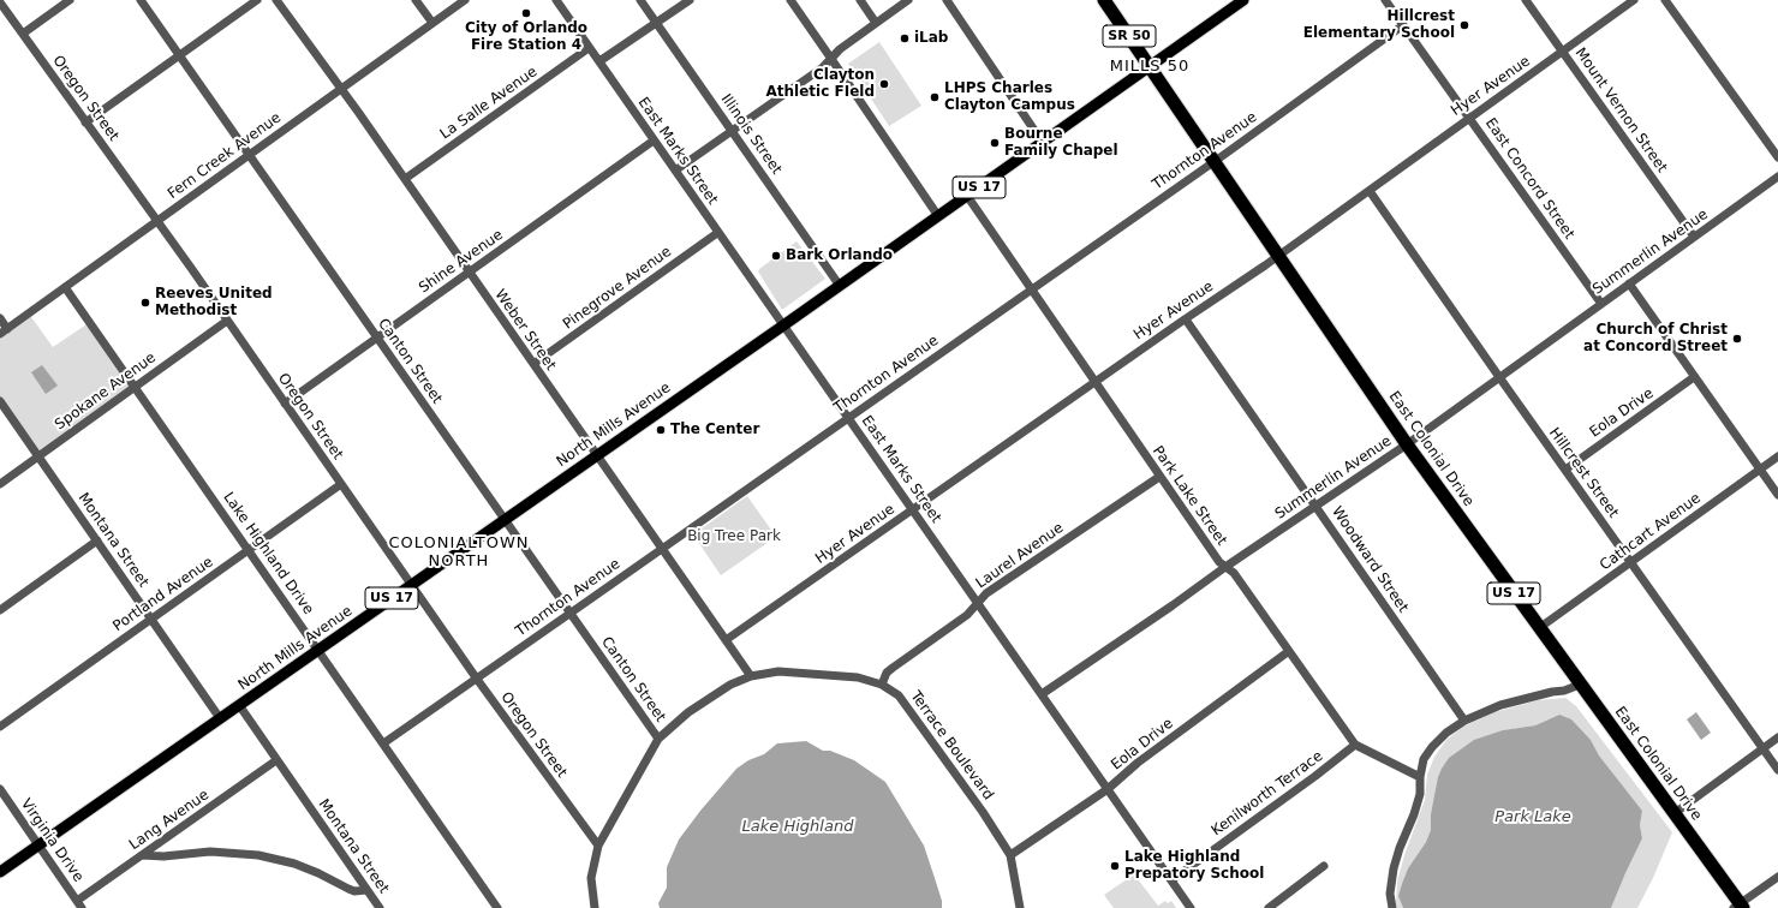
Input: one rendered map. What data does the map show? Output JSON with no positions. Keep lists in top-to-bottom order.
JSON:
{
  "streets": {
    "highway": ["SR 50", "US 17", "East Colonial Drive"],
    "main road": ["North Mills Avenue"],
    "street": [
      "Hyer Avenue",
      "Oregon Street",
      "La Salle Avenue",
      "Mount Vernon Street",
      "Illinois Street",
      "East Marks Street",
      "Thornton Avenue",
      "Fern Creek Avenue",
      "East Concord Street",
      "Summerlin Avenue",
      "Shine Avenue",
      "Pinegrove Avenue",
      "Weber Street",
      "Canton Street",
      "Spokane Avenue",
      "Eola Drive",
      "Hillcrest Street",
      "Park Lake Street",
      "Cathcart Avenue",
      "Montana Street",
      "Lake Highland Drive",
      "Laurel Avenue",
      "Woodward Street",
      "Portland Avenue",
      "Terrace Boulevard",
      "Kenilworth Terrace",
      "Lang Avenue",
      "Virginia Drive"
    ]
  },
  "crossings": [
    ["Hyer Avenue", "Mount Vernon Street"],
    ["Hyer Avenue", "East Marks Street"],
    ["Hyer Avenue", "East Concord Street"],
    ["Hyer Avenue", "Weber Street"],
    ["Hyer Avenue", "East Colonial Drive"],
    ["Hyer Avenue", "Hillcrest Street"],
    ["Hyer Avenue", "Park Lake Street"],
    ["Hyer Avenue", "Woodward Street"],
    ["Oregon Street", "Thornton Avenue"],
    ["Oregon Street", "Fern Creek Avenue"],
    ["Oregon Street", "Shine Avenue"],
    ["Oregon Street", "Spokane Avenue"],
    ["Oregon Street", "North Mills Avenue"],
    ["Oregon Street", "Portland Avenue"],
    ["Oregon Street", "Terrace Boulevard"],
    ["La Salle Avenue", "East Marks Street"],
    ["La Salle Avenue", "Weber Street"],
    ["Mount Vernon Street", "Summerlin Avenue"],
    ["Illinois Street", "North Mills Avenue"],
    ["East Marks Street", "Thornton Avenue"],
    ["East Marks Street", "Summerlin Avenue"],
    ["East Marks Street", "Shine Avenue"],
    ["East Marks Street", "Pinegrove Avenue"],
    ["East Marks Street", "Eola Drive"],
    ["East Marks Street", "North Mills Avenue"],
    ["East Marks Street", "Laurel Avenue"],
    ["East Marks Street", "Kenilworth Terrace"],
    ["Thornton Avenue", "East Concord Street"],
    ["Thornton Avenue", "Weber Street"],
    ["Thornton Avenue", "Canton Street"],
    ["Thornton Avenue", "East Colonial Drive"],
    ["Thornton Avenue", "Park Lake Street"],
    ["Thornton Avenue", "Lake Highland Drive"],
    ["Fern Creek Avenue", "Weber Street"],
    ["Fern Creek Avenue", "Canton Street"],
    ["Fern Creek Avenue", "Lake Highland Drive"],
    ["East Concord Street", "Summerlin Avenue"],
    ["Summerlin Avenue", "East Colonial Drive"],
    ["Summerlin Avenue", "Hillcrest Street"],
    ["Summerlin Avenue", "Park Lake Street"],
    ["Summerlin Avenue", "Woodward Street"],
    ["Shine Avenue", "Weber Street"],
    ["Shine Avenue", "Canton Street"],
    ["Pinegrove Avenue", "Weber Street"],
    ["Weber Street", "North Mills Avenue"],
    ["Weber Street", "Terrace Boulevard"],
    ["Canton Street", "North Mills Avenue"],
    ["Canton Street", "Terrace Boulevard"],
    ["Spokane Avenue", "Montana Street"],
    ["Spokane Avenue", "Lake Highland Drive"],
    ["Eola Drive", "Hillcrest Street"],
    ["Eola Drive", "Park Lake Street"],
    ["Eola Drive", "Terrace Boulevard"],
    ["North Mills Avenue", "East Colonial Drive"],
    ["North Mills Avenue", "Park Lake Street"],
    ["North Mills Avenue", "Montana Street"],
    ["North Mills Avenue", "Lake Highland Drive"],
    ["North Mills Avenue", "Virginia Drive"],
    ["East Colonial Drive", "Cathcart Avenue"],
    ["Hillcrest Street", "Cathcart Avenue"],
    ["Park Lake Street", "Laurel Avenue"],
    ["Park Lake Street", "Kenilworth Terrace"],
    ["Montana Street", "Portland Avenue"],
    ["Montana Street", "Lang Avenue"],
    ["Lake Highland Drive", "Portland Avenue"],
    ["Laurel Avenue", "Terrace Boulevard"],
    ["Lang Avenue", "Virginia Drive"]
  ],
  "districts": ["MILLS 50", "COLONIALTOWN NORTH"],
  "water": ["Park Lake", "Lake Highland"],
  "parks": ["Big Tree Park"],
  "places": [
    "City of Orlando Fire Station 4",
    "Hillcrest Elementary School",
    "iLab",
    "Clayton Athletic FIeld",
    "LHPS Charles Clayton Campus",
    "Bourne Family Chapel",
    "Bark Orlando",
    "Reeves United Methodist",
    "Church of Christ at Concord Street",
    "The Center",
    "Lake Highland Prepatory School"
  ]
}
